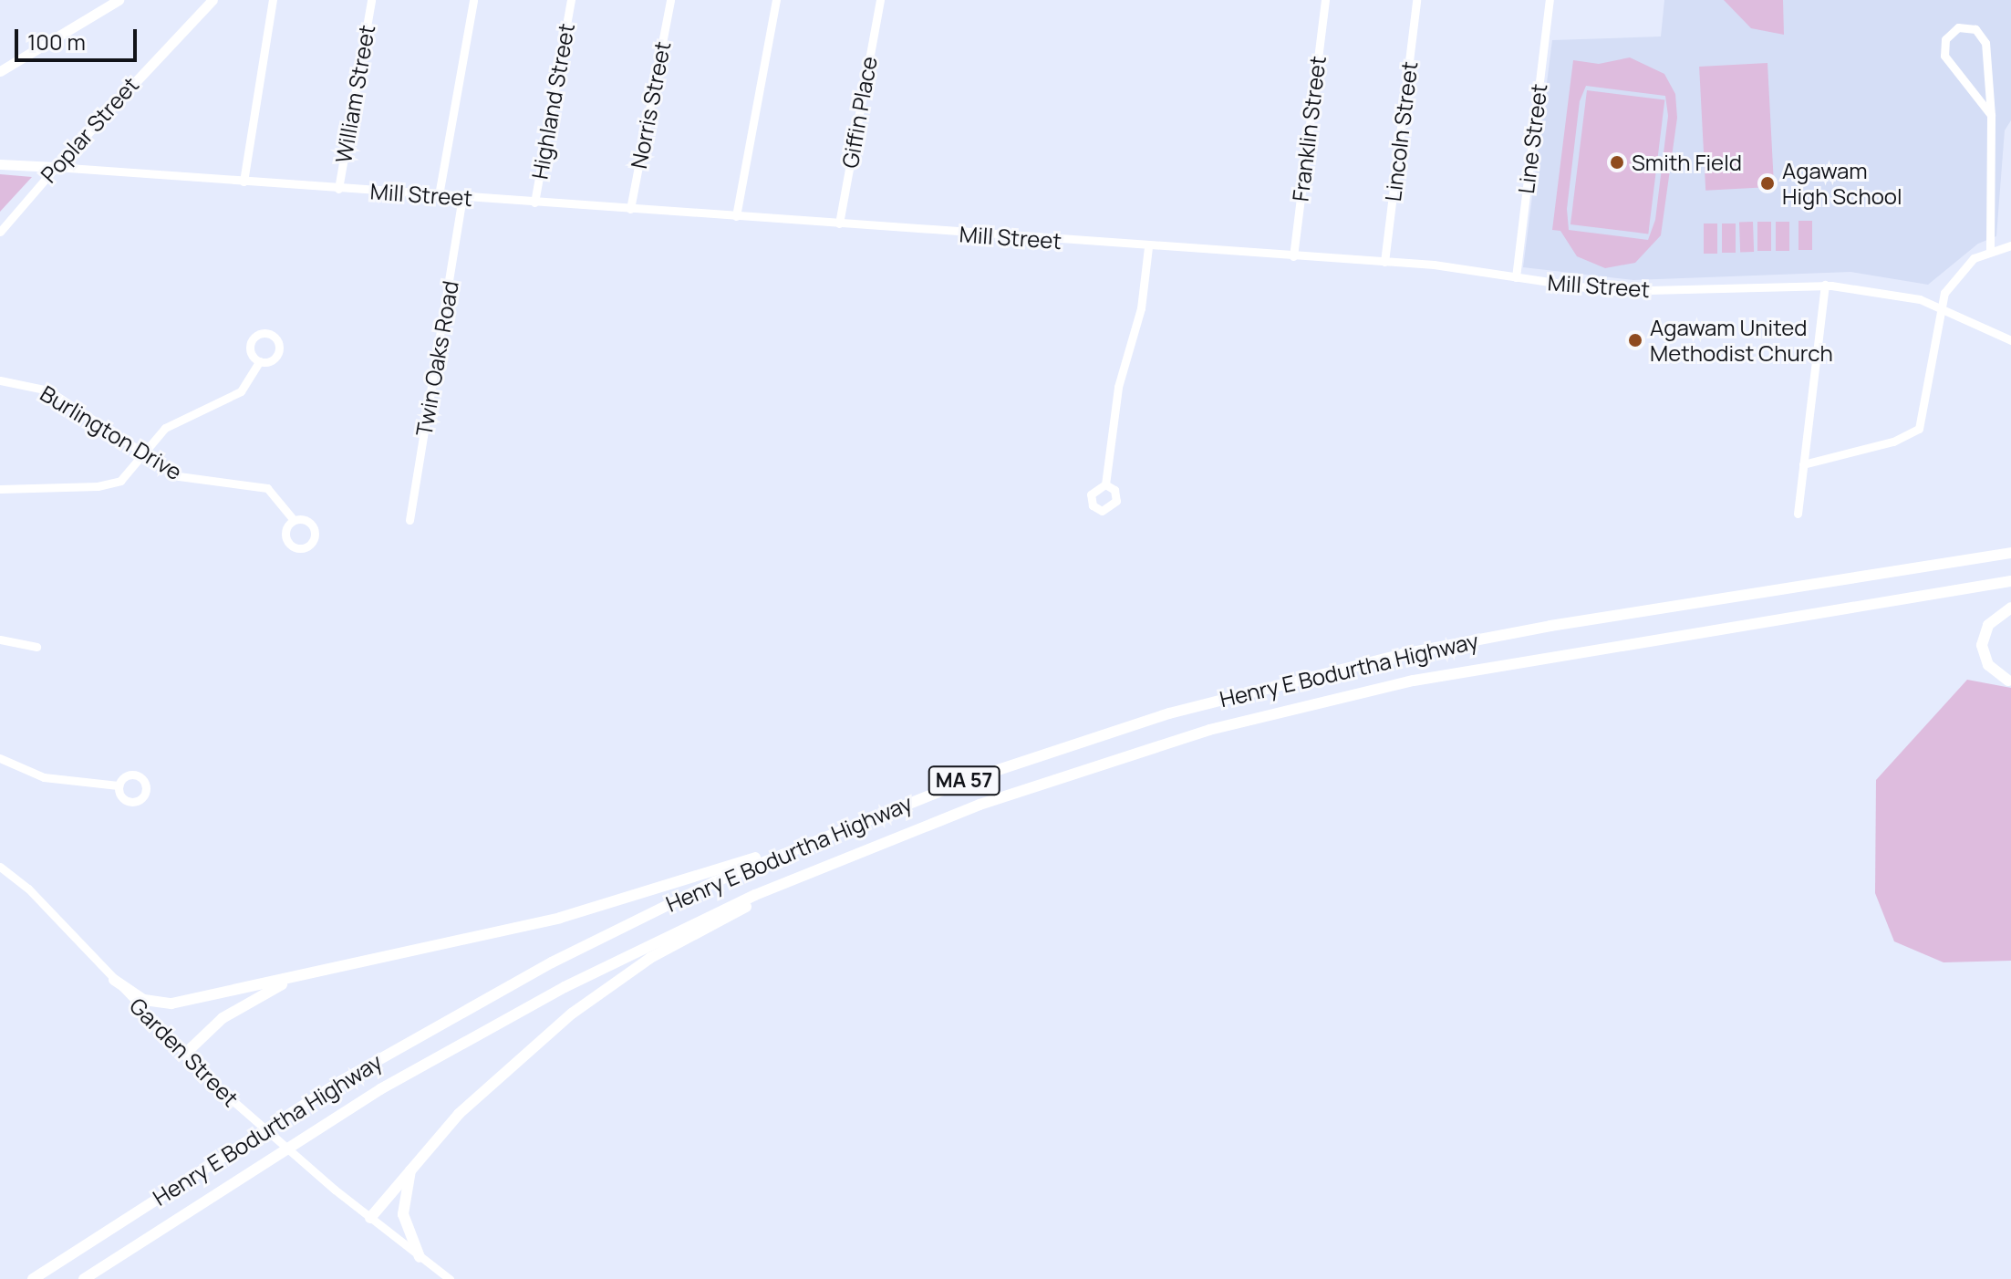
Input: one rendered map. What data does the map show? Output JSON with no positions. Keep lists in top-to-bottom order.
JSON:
{
  "streets": {
    "highway": ["Henry E Bodurtha Highway", "MA 57"],
    "main road": ["Poplar Street", "Mill Street"],
    "street": [
      "William Street",
      "Highland Street",
      "Norris Street",
      "Giffin Place",
      "Franklin Street",
      "Lincoln Street",
      "Line Street",
      "Twin Oaks Road",
      "Burlington Drive",
      "Garden Street"
    ]
  },
  "crossings": [
    ["William Street", "Mill Street"],
    ["Highland Street", "Mill Street"],
    ["Norris Street", "Mill Street"],
    ["Giffin Place", "Mill Street"],
    ["Franklin Street", "Mill Street"],
    ["Poplar Street", "Mill Street"],
    ["Lincoln Street", "Mill Street"],
    ["Line Street", "Mill Street"],
    ["Mill Street", "Twin Oaks Road"]
  ],
  "places": ["Smith Field", "Agawam High School", "Agawam United Methodist Church"],
  "scale_bar": "100 m"
}
